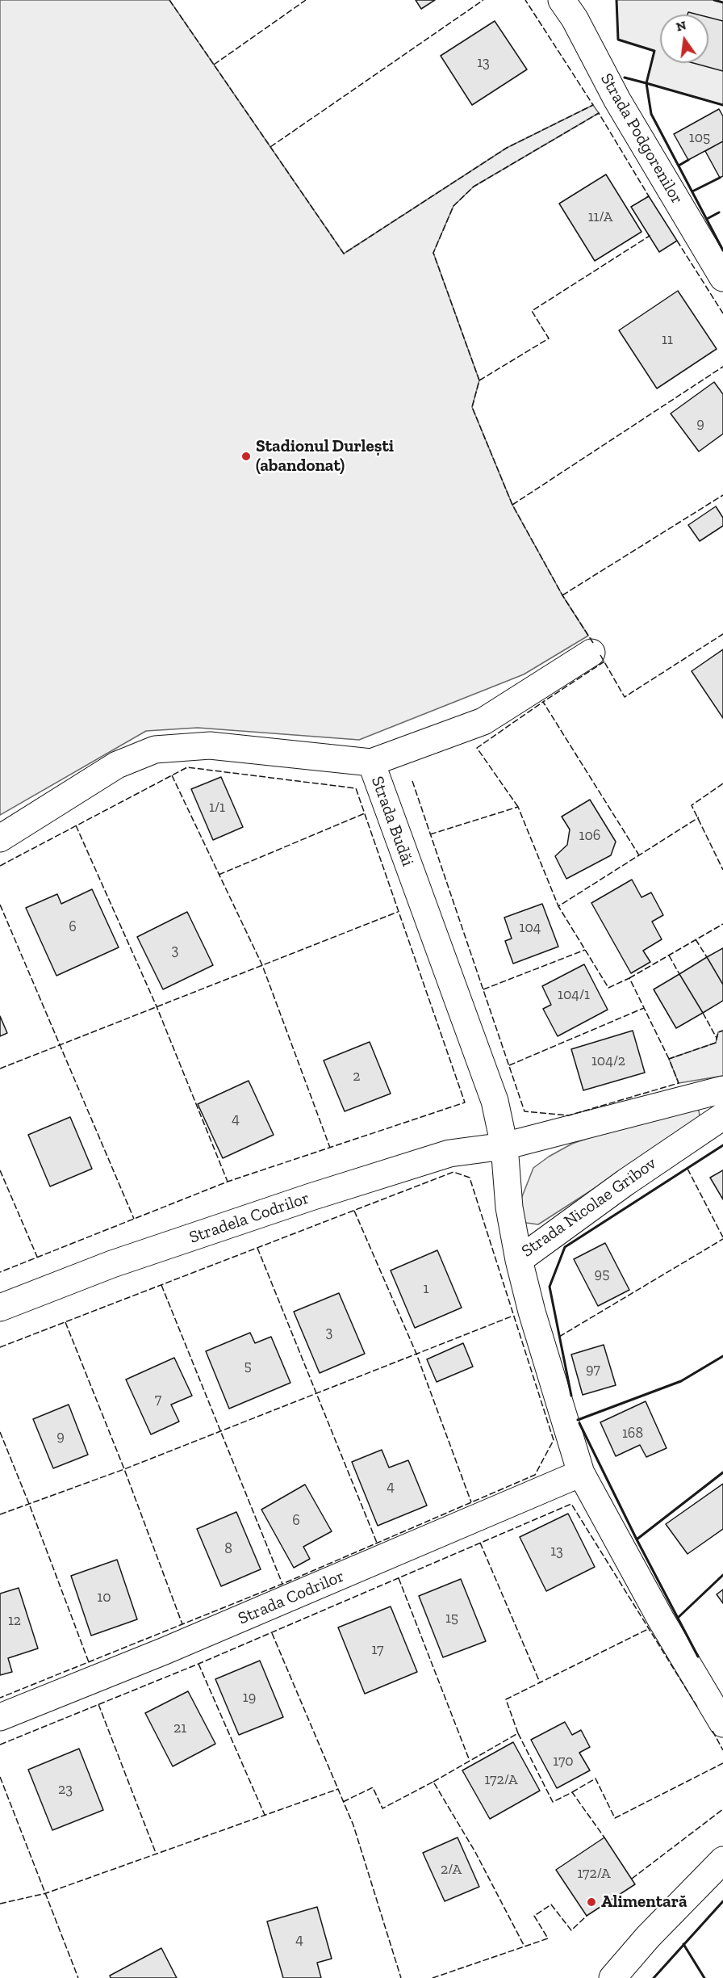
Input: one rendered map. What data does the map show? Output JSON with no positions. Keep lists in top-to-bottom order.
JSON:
{
  "streets": {
    "street": [
      "Strada Podgorenilor",
      "Strada Budăi",
      "Strada Nicolae Gribov",
      "Stradela Codrilor",
      "Strada Codrilor"
    ]
  },
  "crossings": [
    ["Strada Budăi", "Strada Nicolae Gribov"],
    ["Strada Budăi", "Stradela Codrilor"],
    ["Strada Nicolae Gribov", "Stradela Codrilor"]
  ],
  "places": ["Stadionul Durlești (abandonat)", "Alimentară"],
  "house_numbers": [
    "13",
    "105",
    "11/A",
    "11",
    "9",
    "1/1",
    "106",
    "6",
    "104",
    "3",
    "104/1",
    "104/2",
    "2",
    "4",
    "95",
    "1",
    "3",
    "5",
    "97",
    "7",
    "168",
    "9",
    "4",
    "6",
    "8",
    "13",
    "10",
    "15",
    "12",
    "17",
    "19",
    "21",
    "170",
    "172/A",
    "23",
    "2/A",
    "172/A",
    "4"
  ],
  "north": "top"
}
